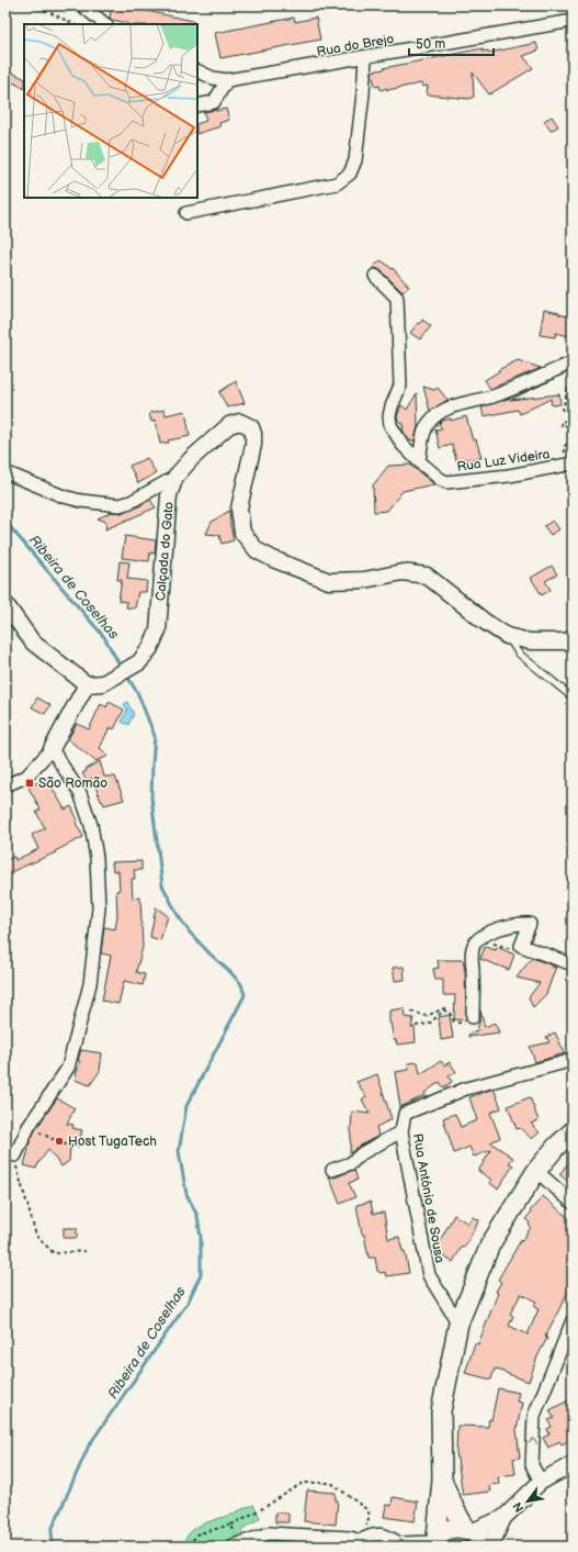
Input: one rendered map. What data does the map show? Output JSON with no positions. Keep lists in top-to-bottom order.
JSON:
{
  "streets": {
    "street": [
      "Rua do Brejo",
      "Rua Luz Videira",
      "Calçada do Gato",
      "Rua António de Sousa"
    ]
  },
  "water": ["Ribeira de Coselhas"],
  "places": {
    "transit": ["São Romão"],
    "other": ["Host TugaTech"]
  },
  "scale_bar": "50 m",
  "north": "bottom left"
}
